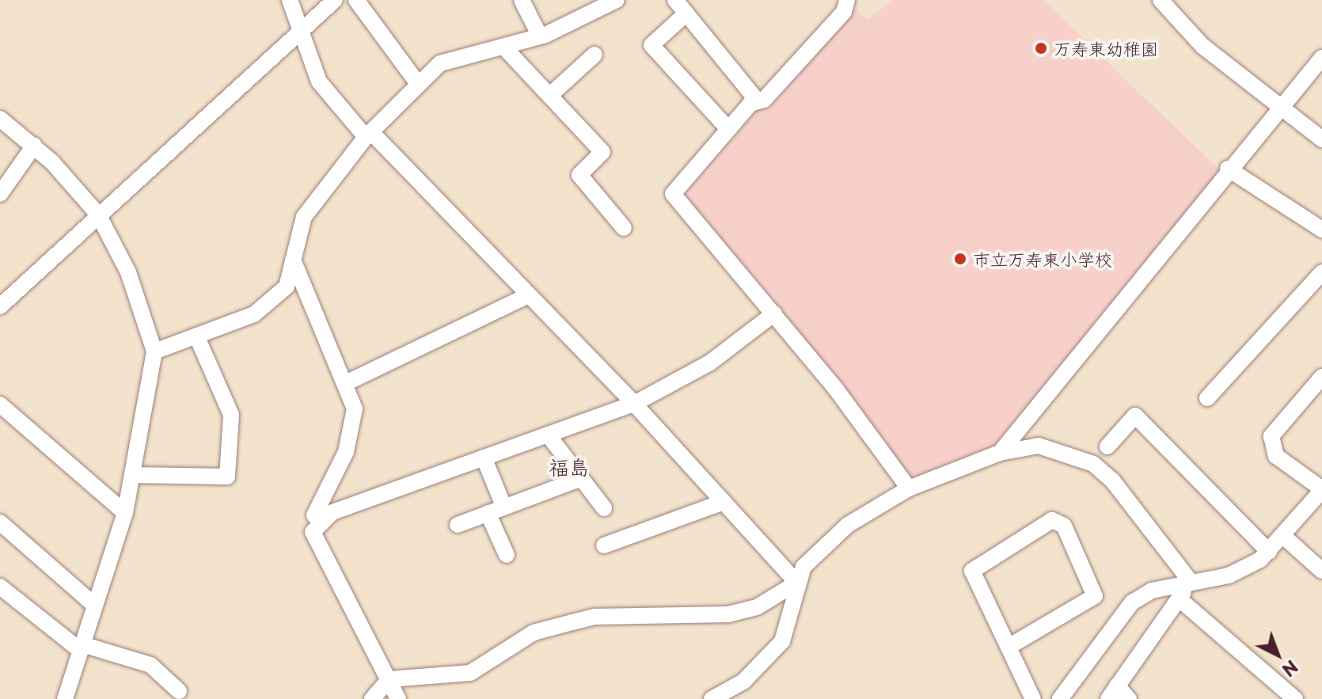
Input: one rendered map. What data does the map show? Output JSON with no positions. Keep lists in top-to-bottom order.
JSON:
{
  "districts": ["福島"],
  "places": ["万寿東幼稚園", "市立万寿東小学校"],
  "north": "bottom right"
}
